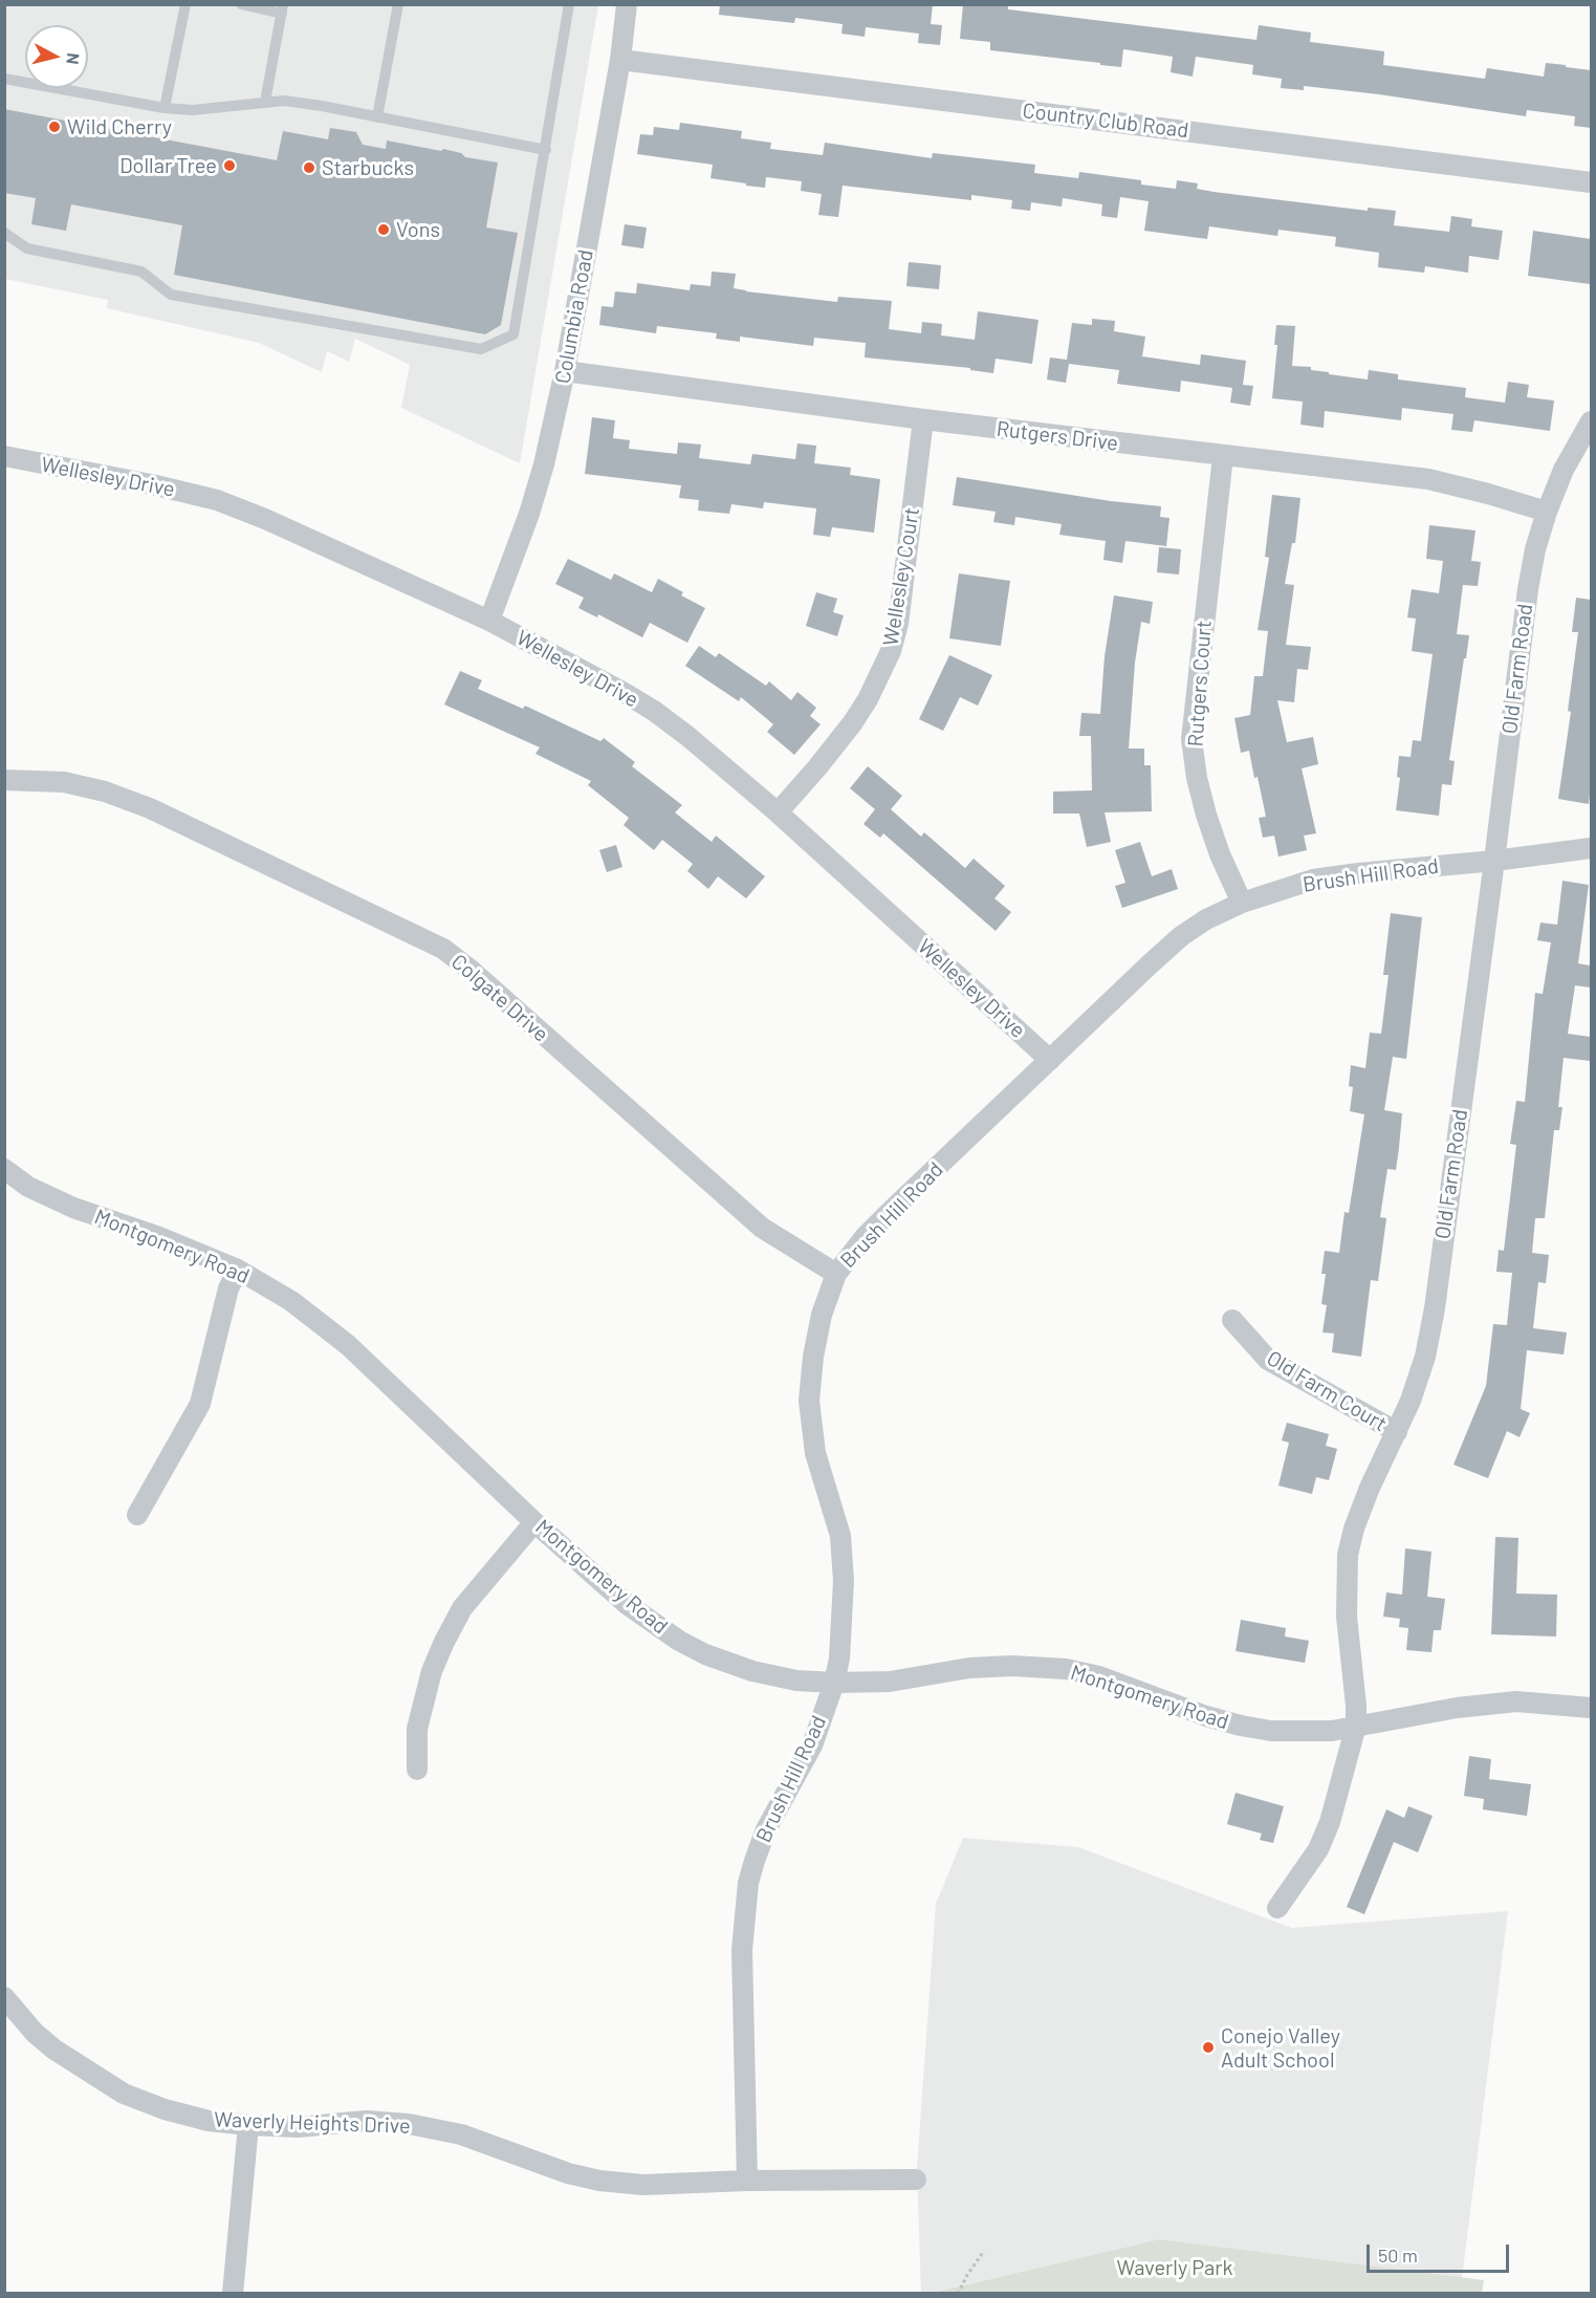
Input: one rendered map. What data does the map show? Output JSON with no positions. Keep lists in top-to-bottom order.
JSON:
{
  "streets": {
    "street": [
      "Country Club Road",
      "Columbia Road",
      "Rutgers Drive",
      "Wellesley Drive",
      "Wellesley Court",
      "Old Farm Road",
      "Rutgers Court",
      "Brush Hill Road",
      "Colgate Drive",
      "Montgomery Road",
      "Old Farm Court",
      "Waverly Heights Drive"
    ]
  },
  "crossings": [
    ["Country Club Road", "Columbia Road"],
    ["Columbia Road", "Rutgers Drive"],
    ["Columbia Road", "Wellesley Drive"],
    ["Rutgers Drive", "Wellesley Court"],
    ["Rutgers Drive", "Old Farm Road"],
    ["Rutgers Drive", "Rutgers Court"],
    ["Wellesley Drive", "Wellesley Court"],
    ["Wellesley Drive", "Brush Hill Road"],
    ["Old Farm Road", "Brush Hill Road"],
    ["Old Farm Road", "Montgomery Road"],
    ["Old Farm Road", "Old Farm Court"],
    ["Rutgers Court", "Brush Hill Road"],
    ["Brush Hill Road", "Colgate Drive"],
    ["Brush Hill Road", "Montgomery Road"],
    ["Brush Hill Road", "Waverly Heights Drive"]
  ],
  "parks": ["Waverly Park"],
  "places": [
    "Wild Cherry",
    "Dollar Tree",
    "Starbucks",
    "Vons",
    "Conejo Valley Adult School"
  ],
  "scale_bar": "50 m",
  "north": "right"
}
